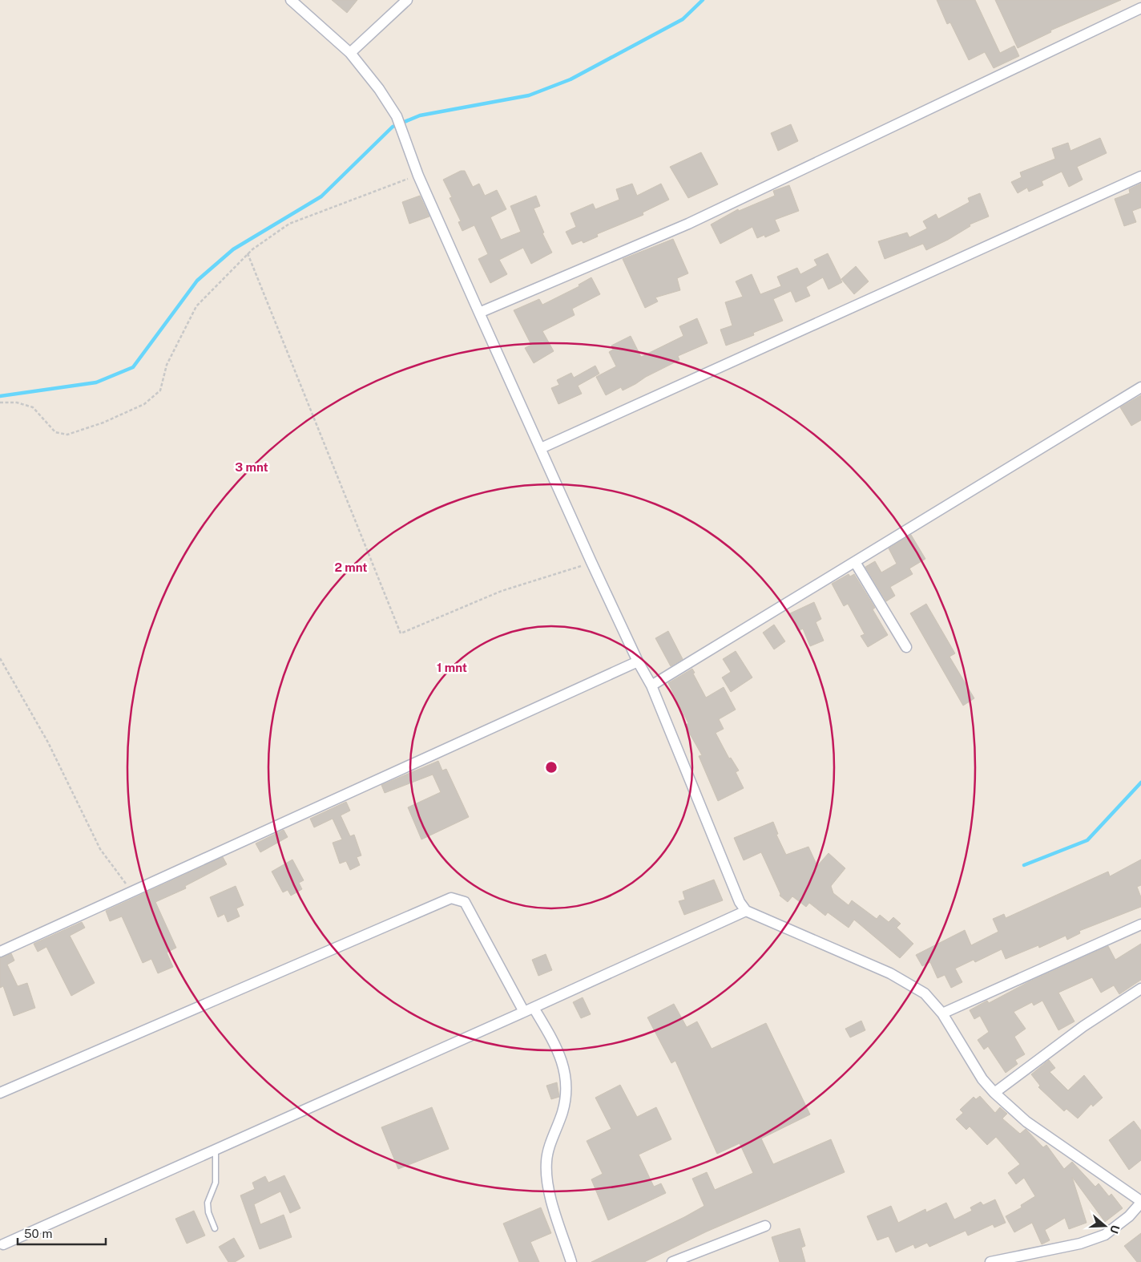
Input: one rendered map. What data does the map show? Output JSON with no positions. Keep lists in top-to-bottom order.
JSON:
{
  "scale_bar": "50 m",
  "north": "right",
  "rings": ["3 mnt", "2 mnt", "1 mnt"]
}
